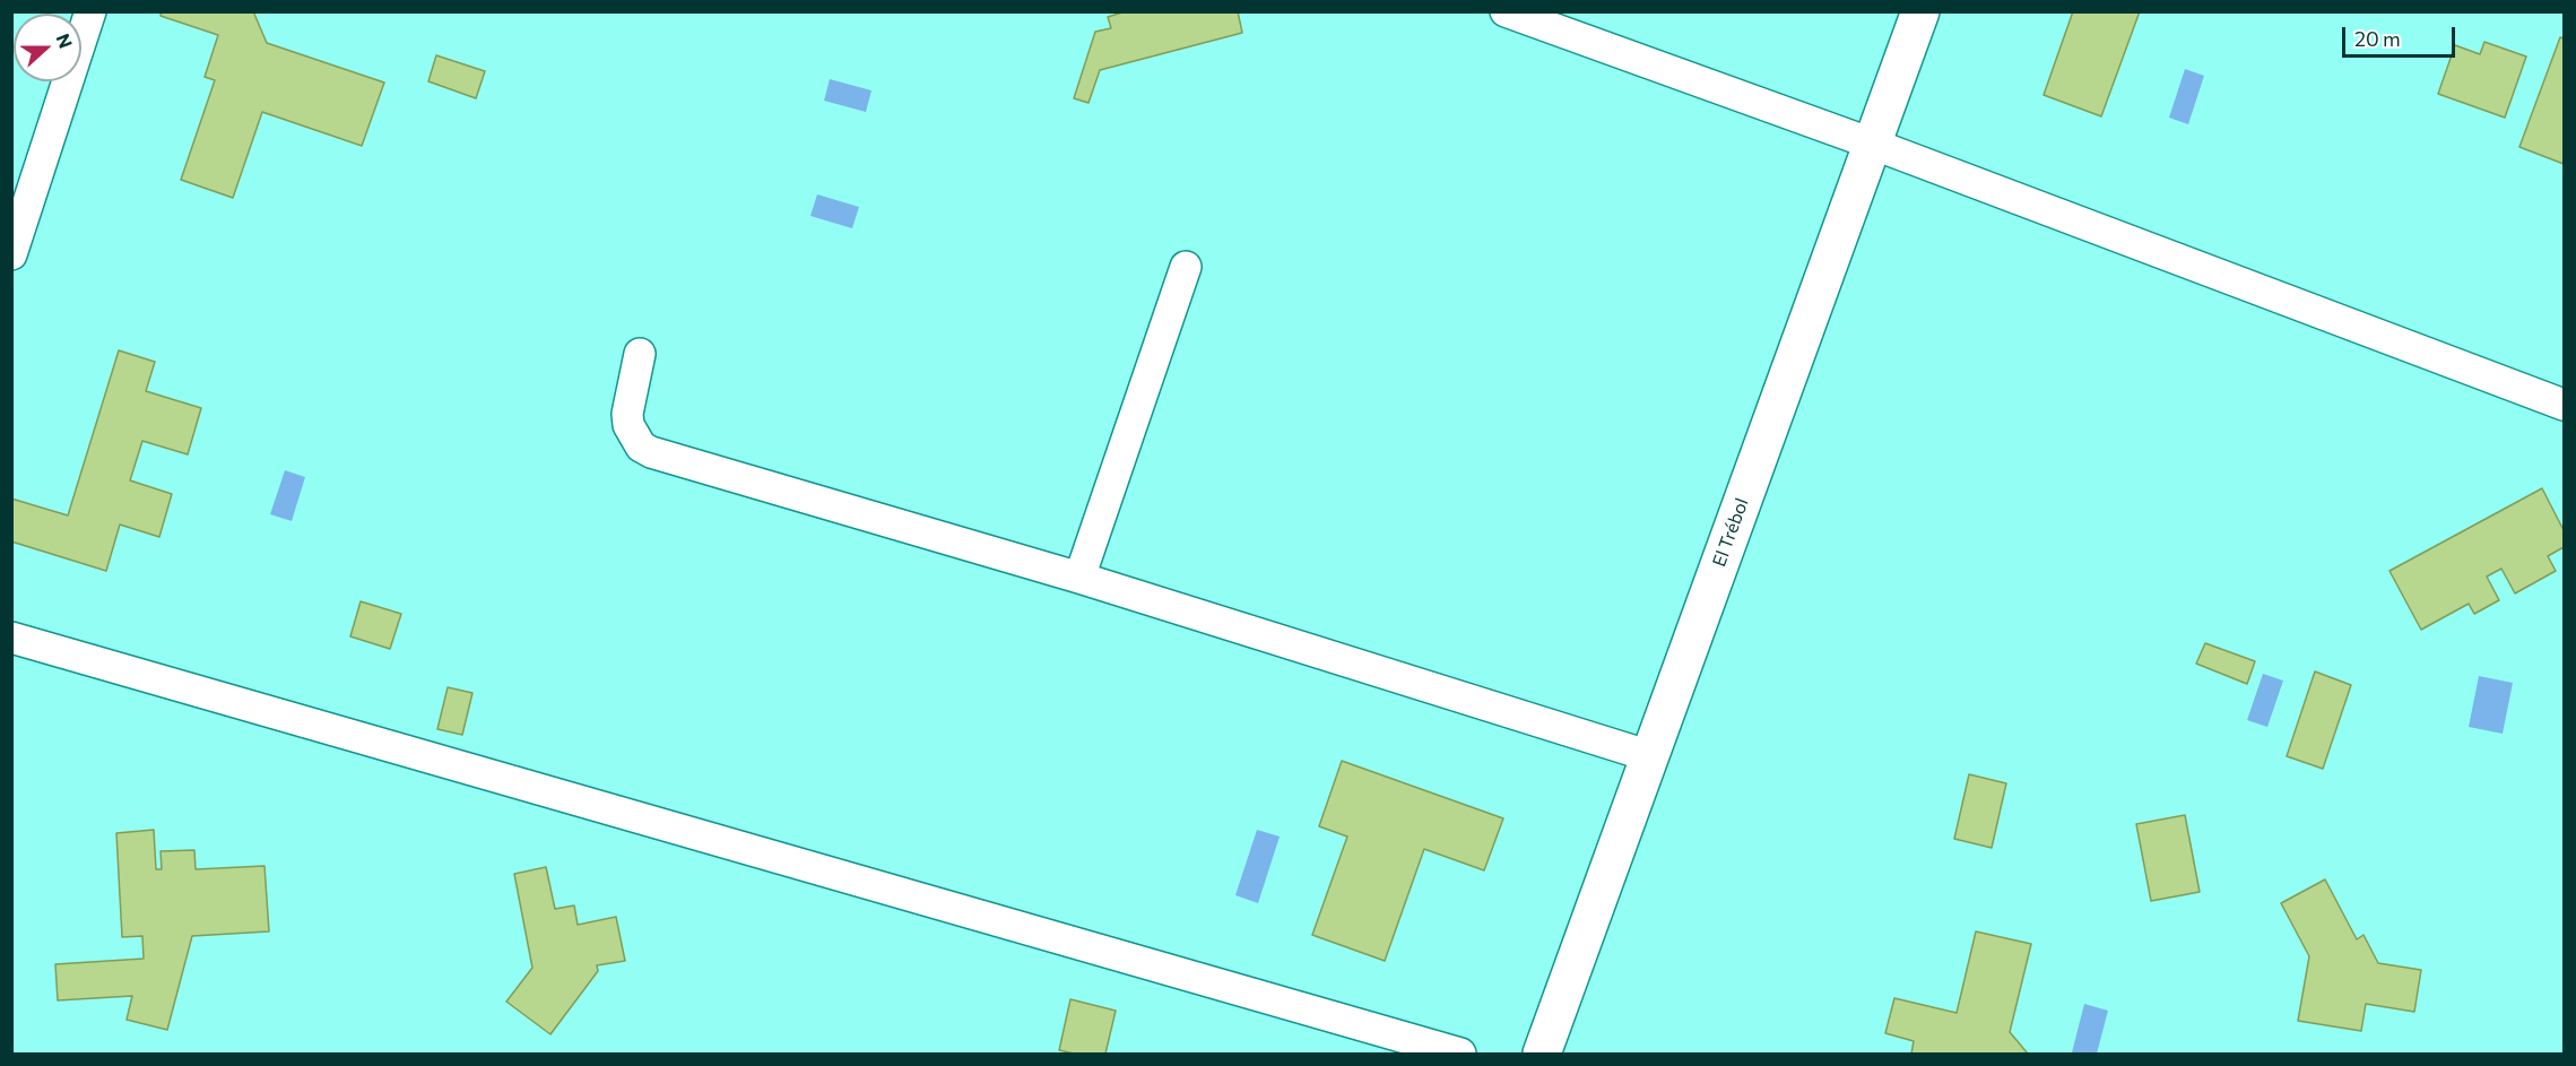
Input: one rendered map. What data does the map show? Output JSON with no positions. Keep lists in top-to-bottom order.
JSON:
{
  "streets": {
    "main road": ["El Trébol"]
  },
  "scale_bar": "20 m",
  "north": "right"
}
